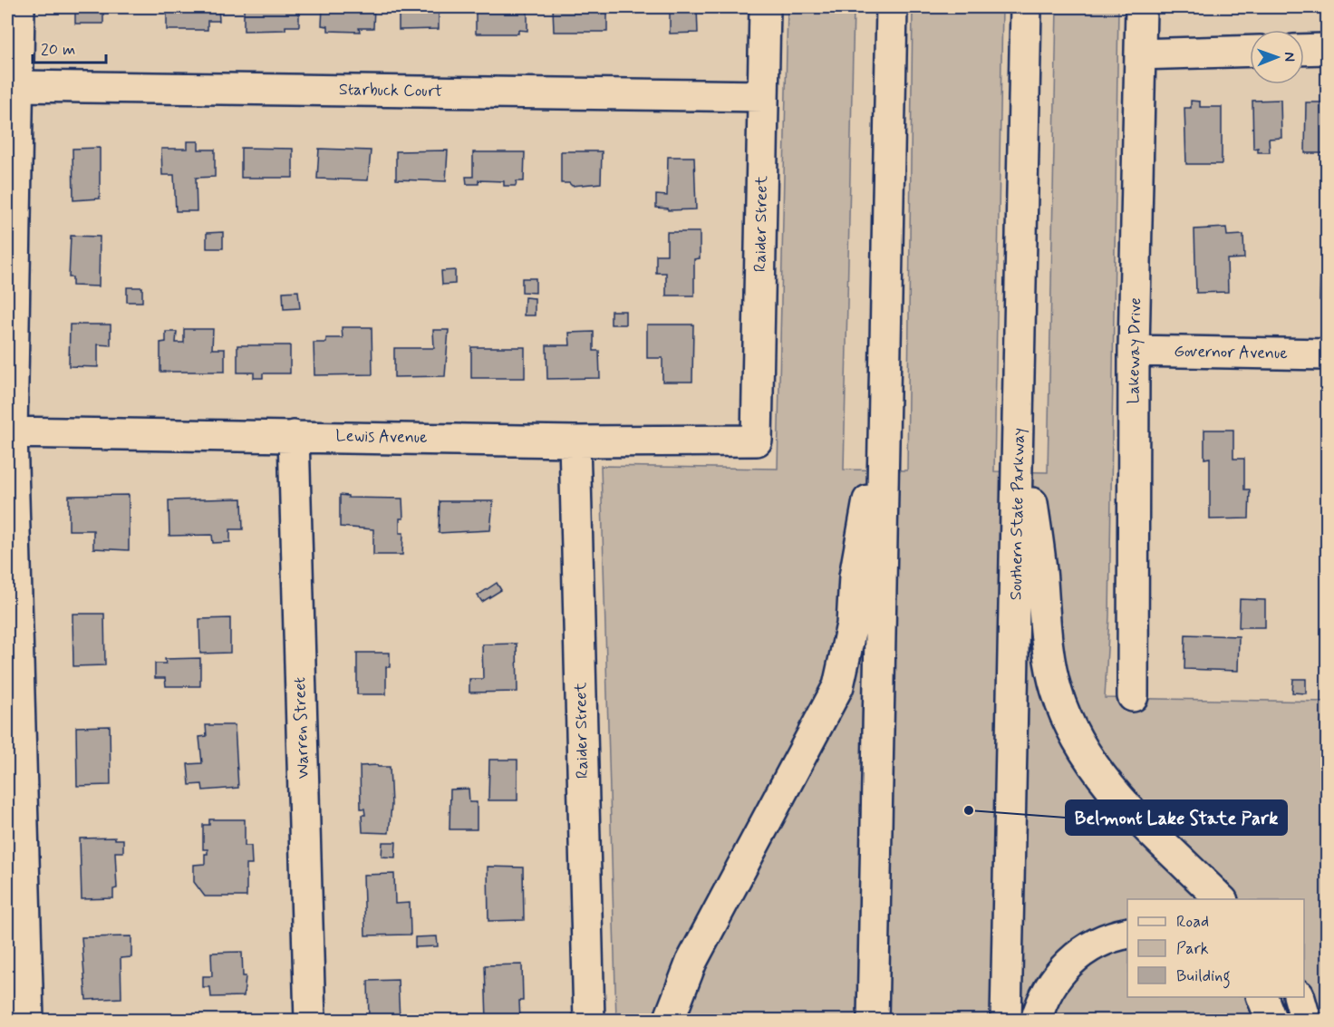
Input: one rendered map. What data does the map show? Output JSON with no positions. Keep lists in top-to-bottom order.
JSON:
{
  "streets": {
    "main road": [
      "Starbuck Court",
      "Raider Street",
      "Lakeway Drive",
      "Governor Avenue",
      "Lewis Avenue",
      "Southern State Parkway",
      "Warren Street"
    ]
  },
  "crossings": [
    ["Starbuck Court", "Raider Street"],
    ["Raider Street", "Lewis Avenue"],
    ["Lakeway Drive", "Governor Avenue"],
    ["Lewis Avenue", "Warren Street"]
  ],
  "places": ["Belmont Lake State Park"],
  "legend": ["Road", "Park", "Building"],
  "scale_bar": "20 m",
  "north": "right"
}
